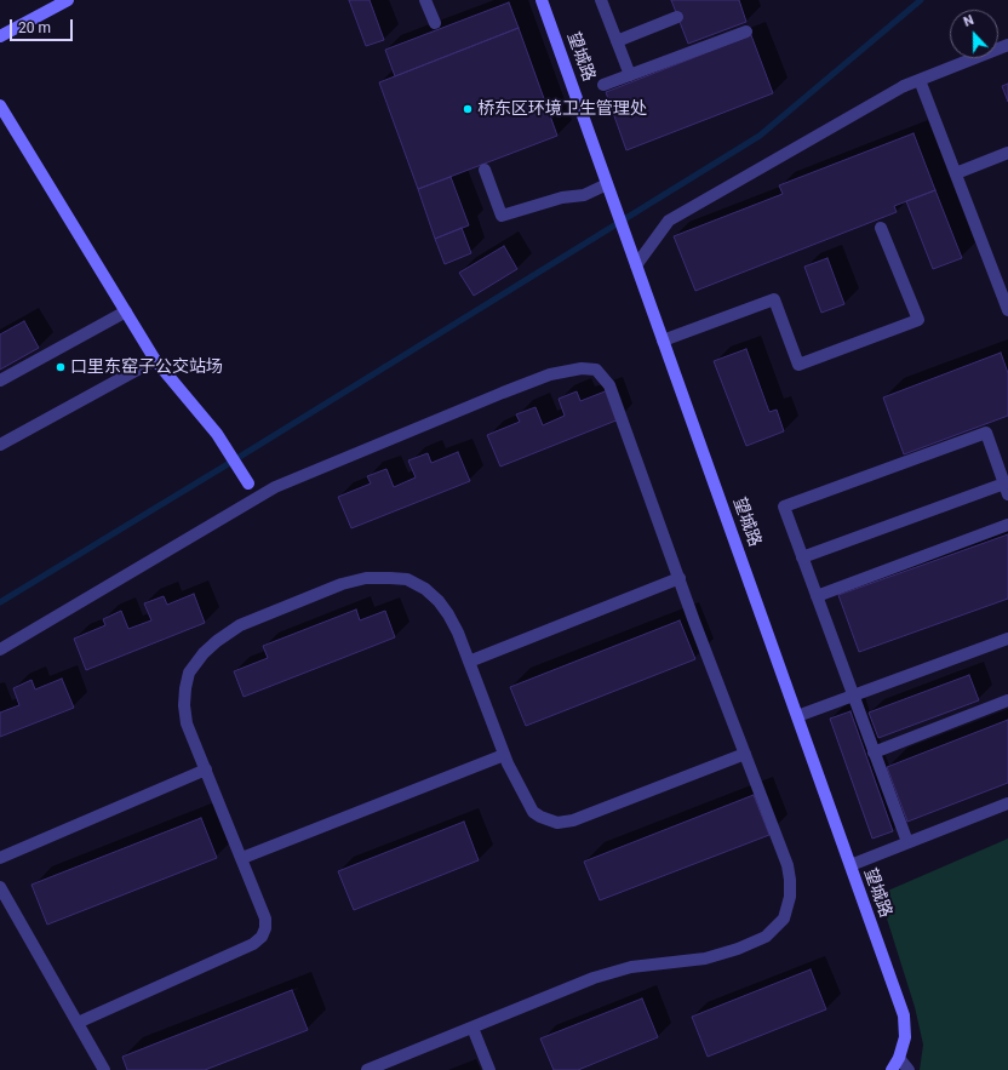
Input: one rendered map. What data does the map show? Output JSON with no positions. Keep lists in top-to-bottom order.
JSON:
{
  "streets": {
    "main road": ["望城路"]
  },
  "places": ["桥东区环境卫生管理处", "口里东窑子公交站场"],
  "scale_bar": "20 m",
  "north": "top"
}
